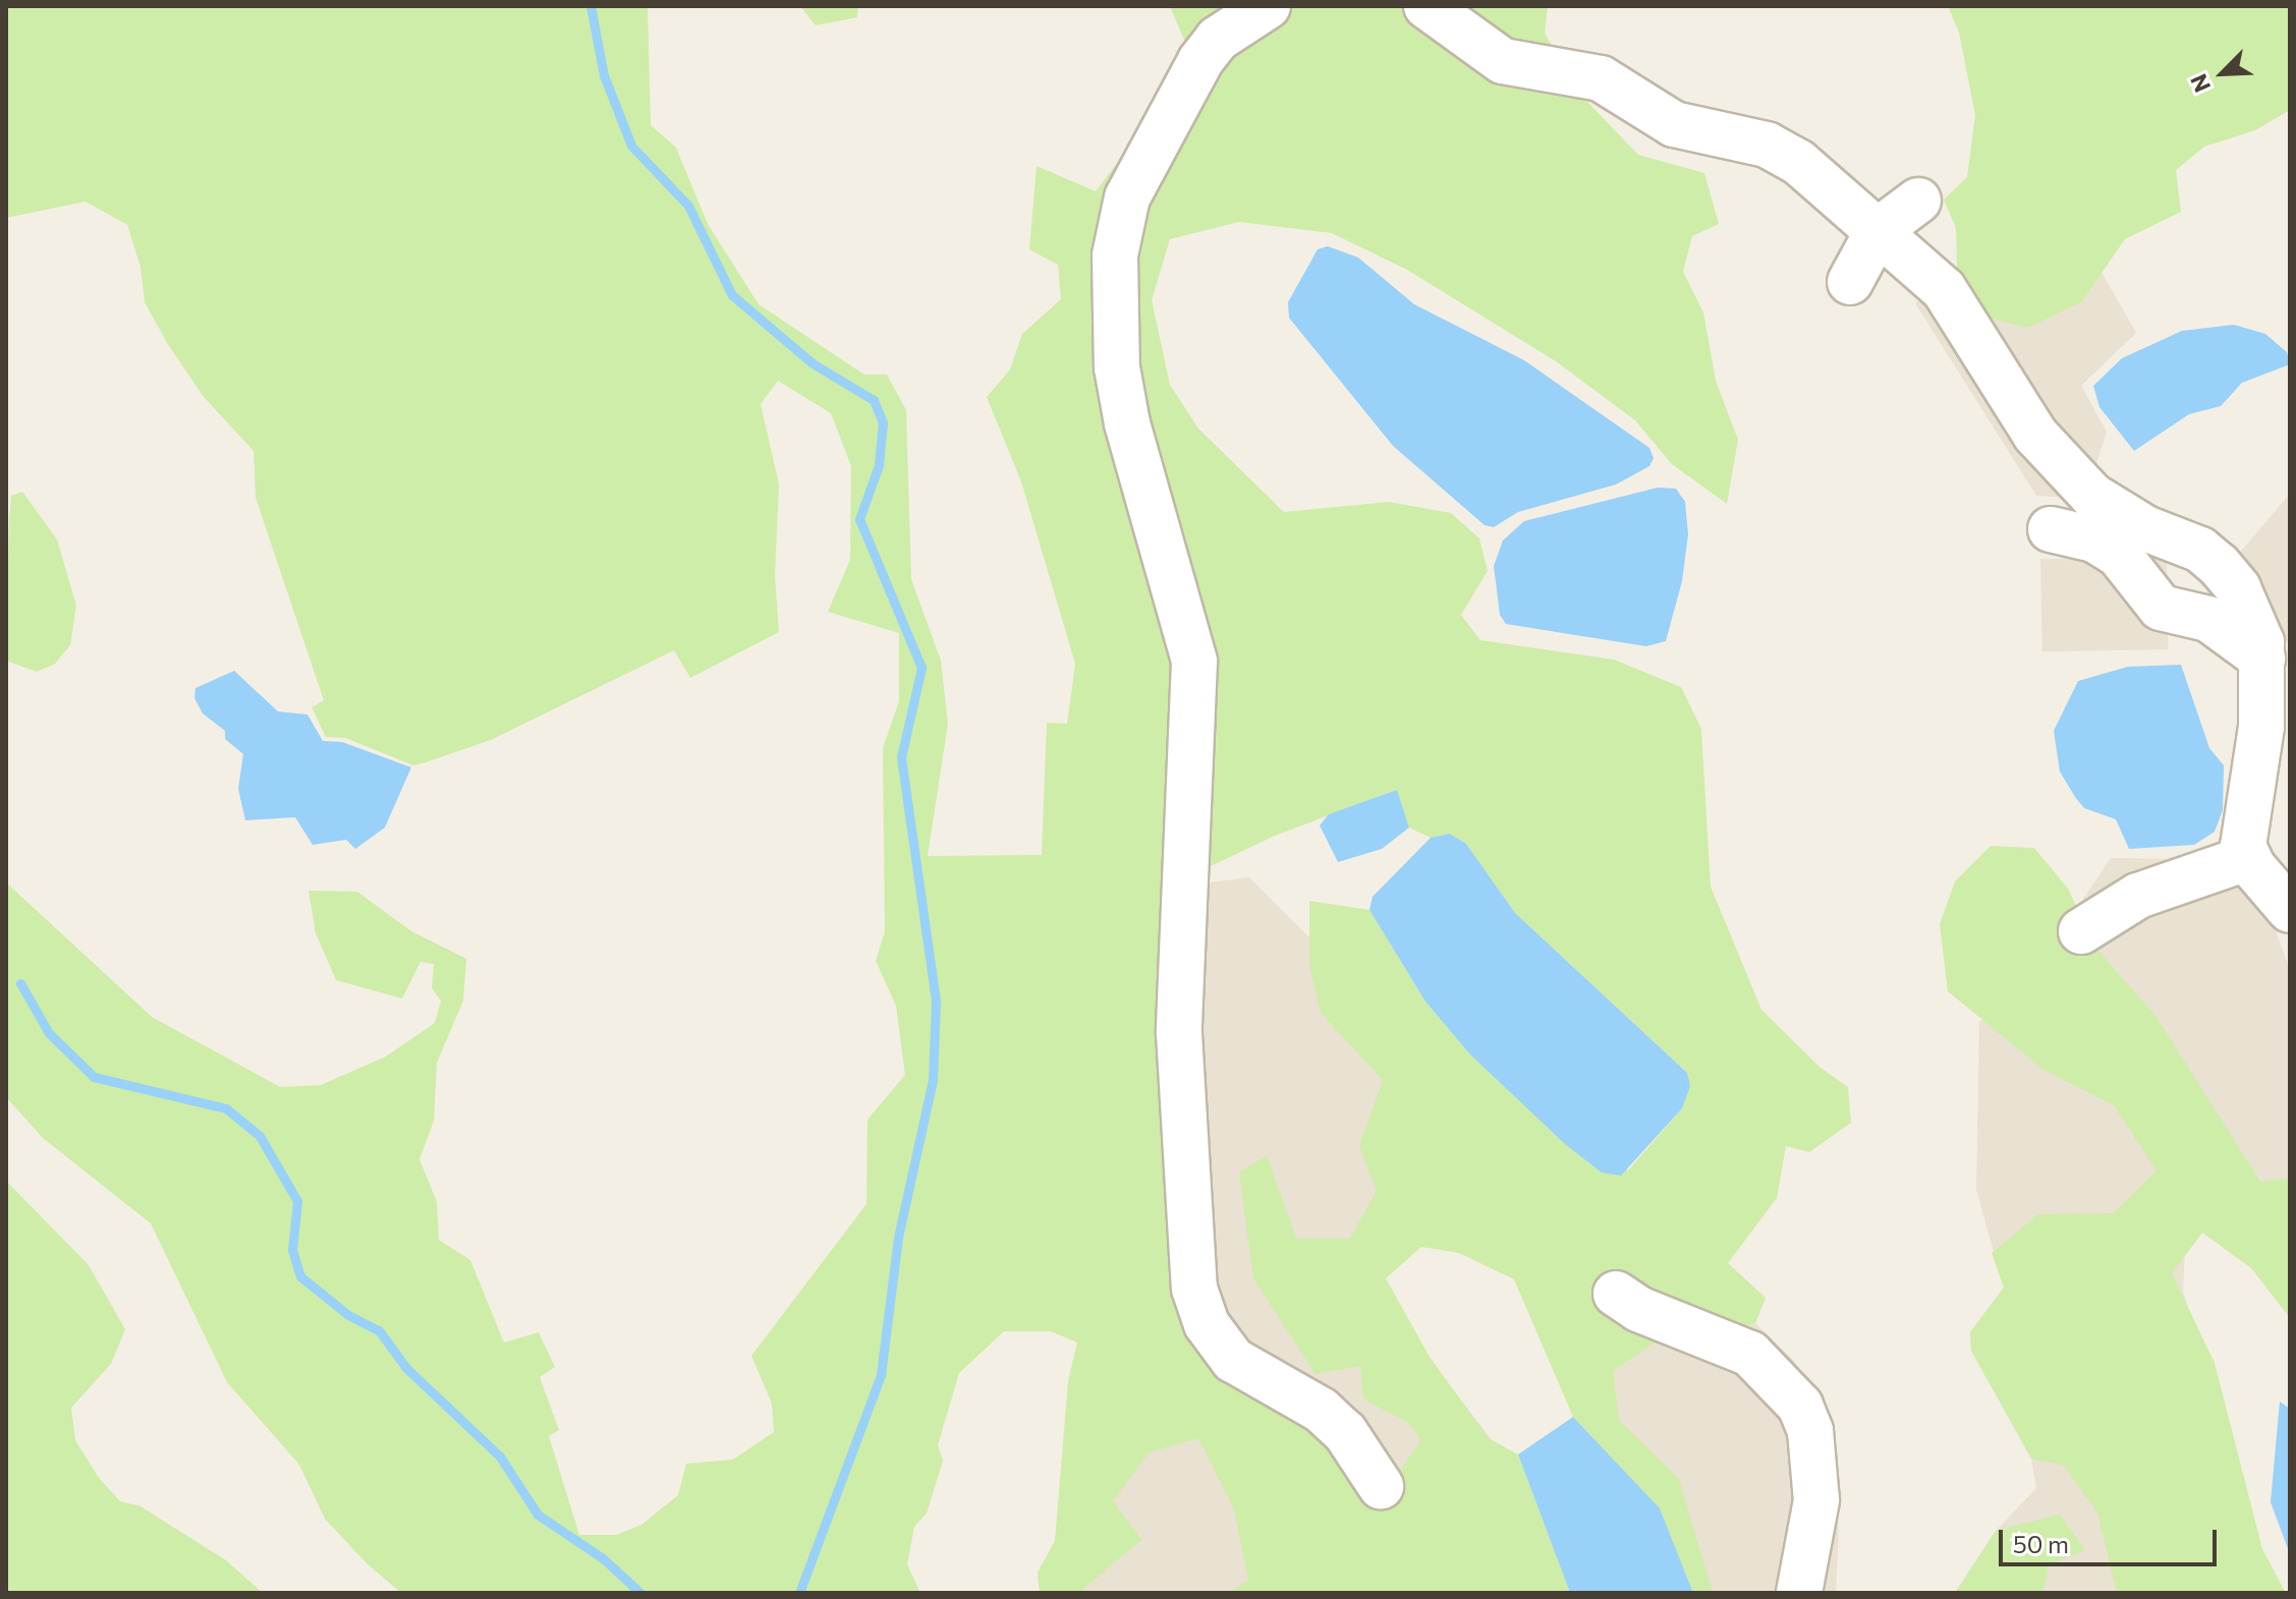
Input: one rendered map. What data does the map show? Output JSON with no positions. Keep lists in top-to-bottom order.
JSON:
{
  "scale_bar": "50 m",
  "north": "bottom left"
}
